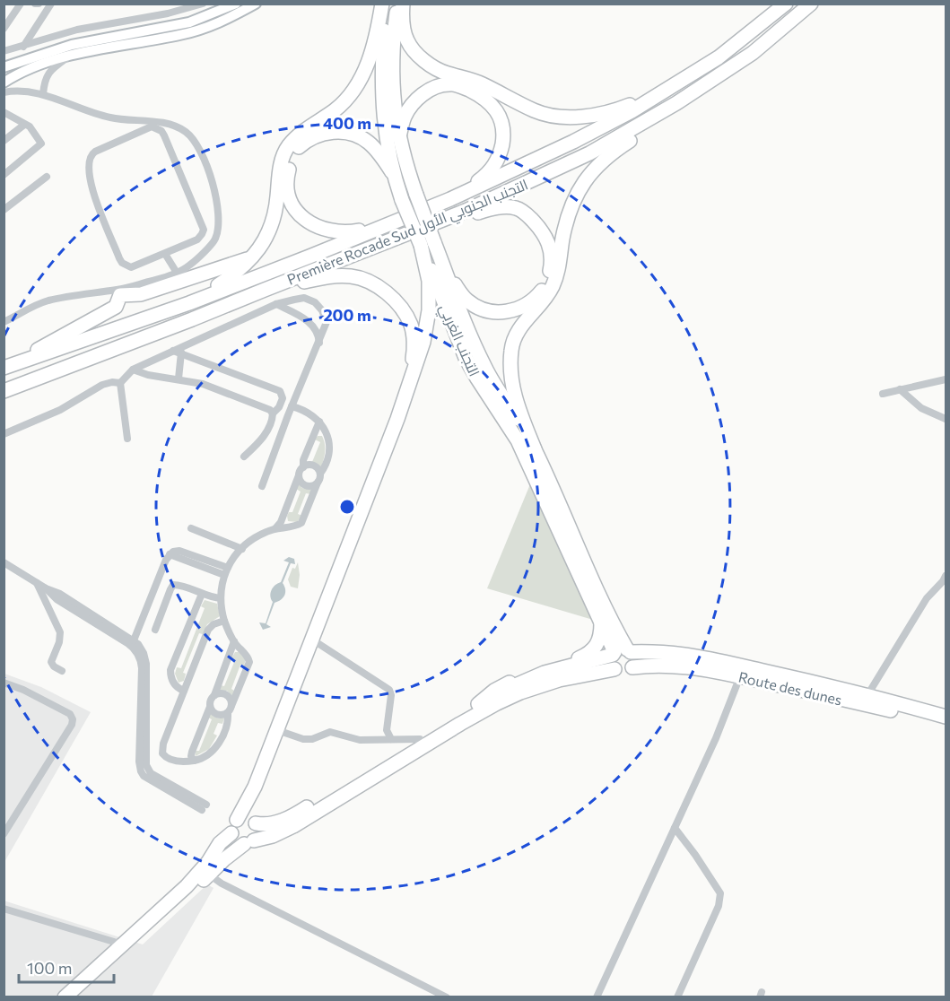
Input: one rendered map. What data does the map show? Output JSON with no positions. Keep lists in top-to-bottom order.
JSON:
{
  "streets": {
    "highway": ["Première Rocade Sud التجنب الجنوبي الأول", "التجنب الغربي", "Route des dunes"]
  },
  "crossings": [
    ["التجنب الغربي", "Route des dunes"]
  ],
  "scale_bar": "100 m",
  "rings": ["400 m", "200 m"]
}
